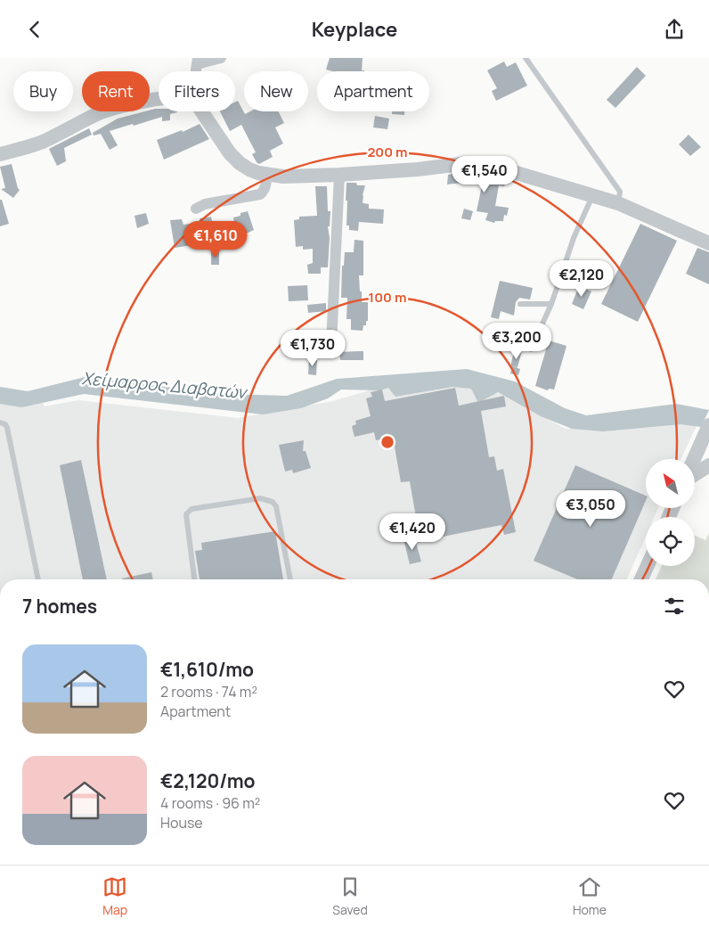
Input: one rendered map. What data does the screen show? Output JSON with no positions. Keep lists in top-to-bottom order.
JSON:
{
  "water": ["Χείμαρρος Διαβατών"],
  "north": "top left",
  "page": {
    "header": "Keyplace",
    "chip": [
      "Buy",
      "Rent",
      "Filters",
      "New",
      "Apartment"
    ],
    "price": [
      "€1,540",
      "€1,610",
      "€2,120",
      "€3,200",
      "€1,730",
      "€3,050",
      "€1,420"
    ],
    "heading": "7 homes",
    "list": [
      {
        "name": "€1,610/mo",
        "note": "2 rooms · 74 m² · Apartment"
      },
      {
        "name": "€2,120/mo",
        "note": "4 rooms · 96 m² · House"
      }
    ],
    "tabs": ["Map", "Saved", "Home"]
  },
  "rings": ["200 m", "100 m"]
}
